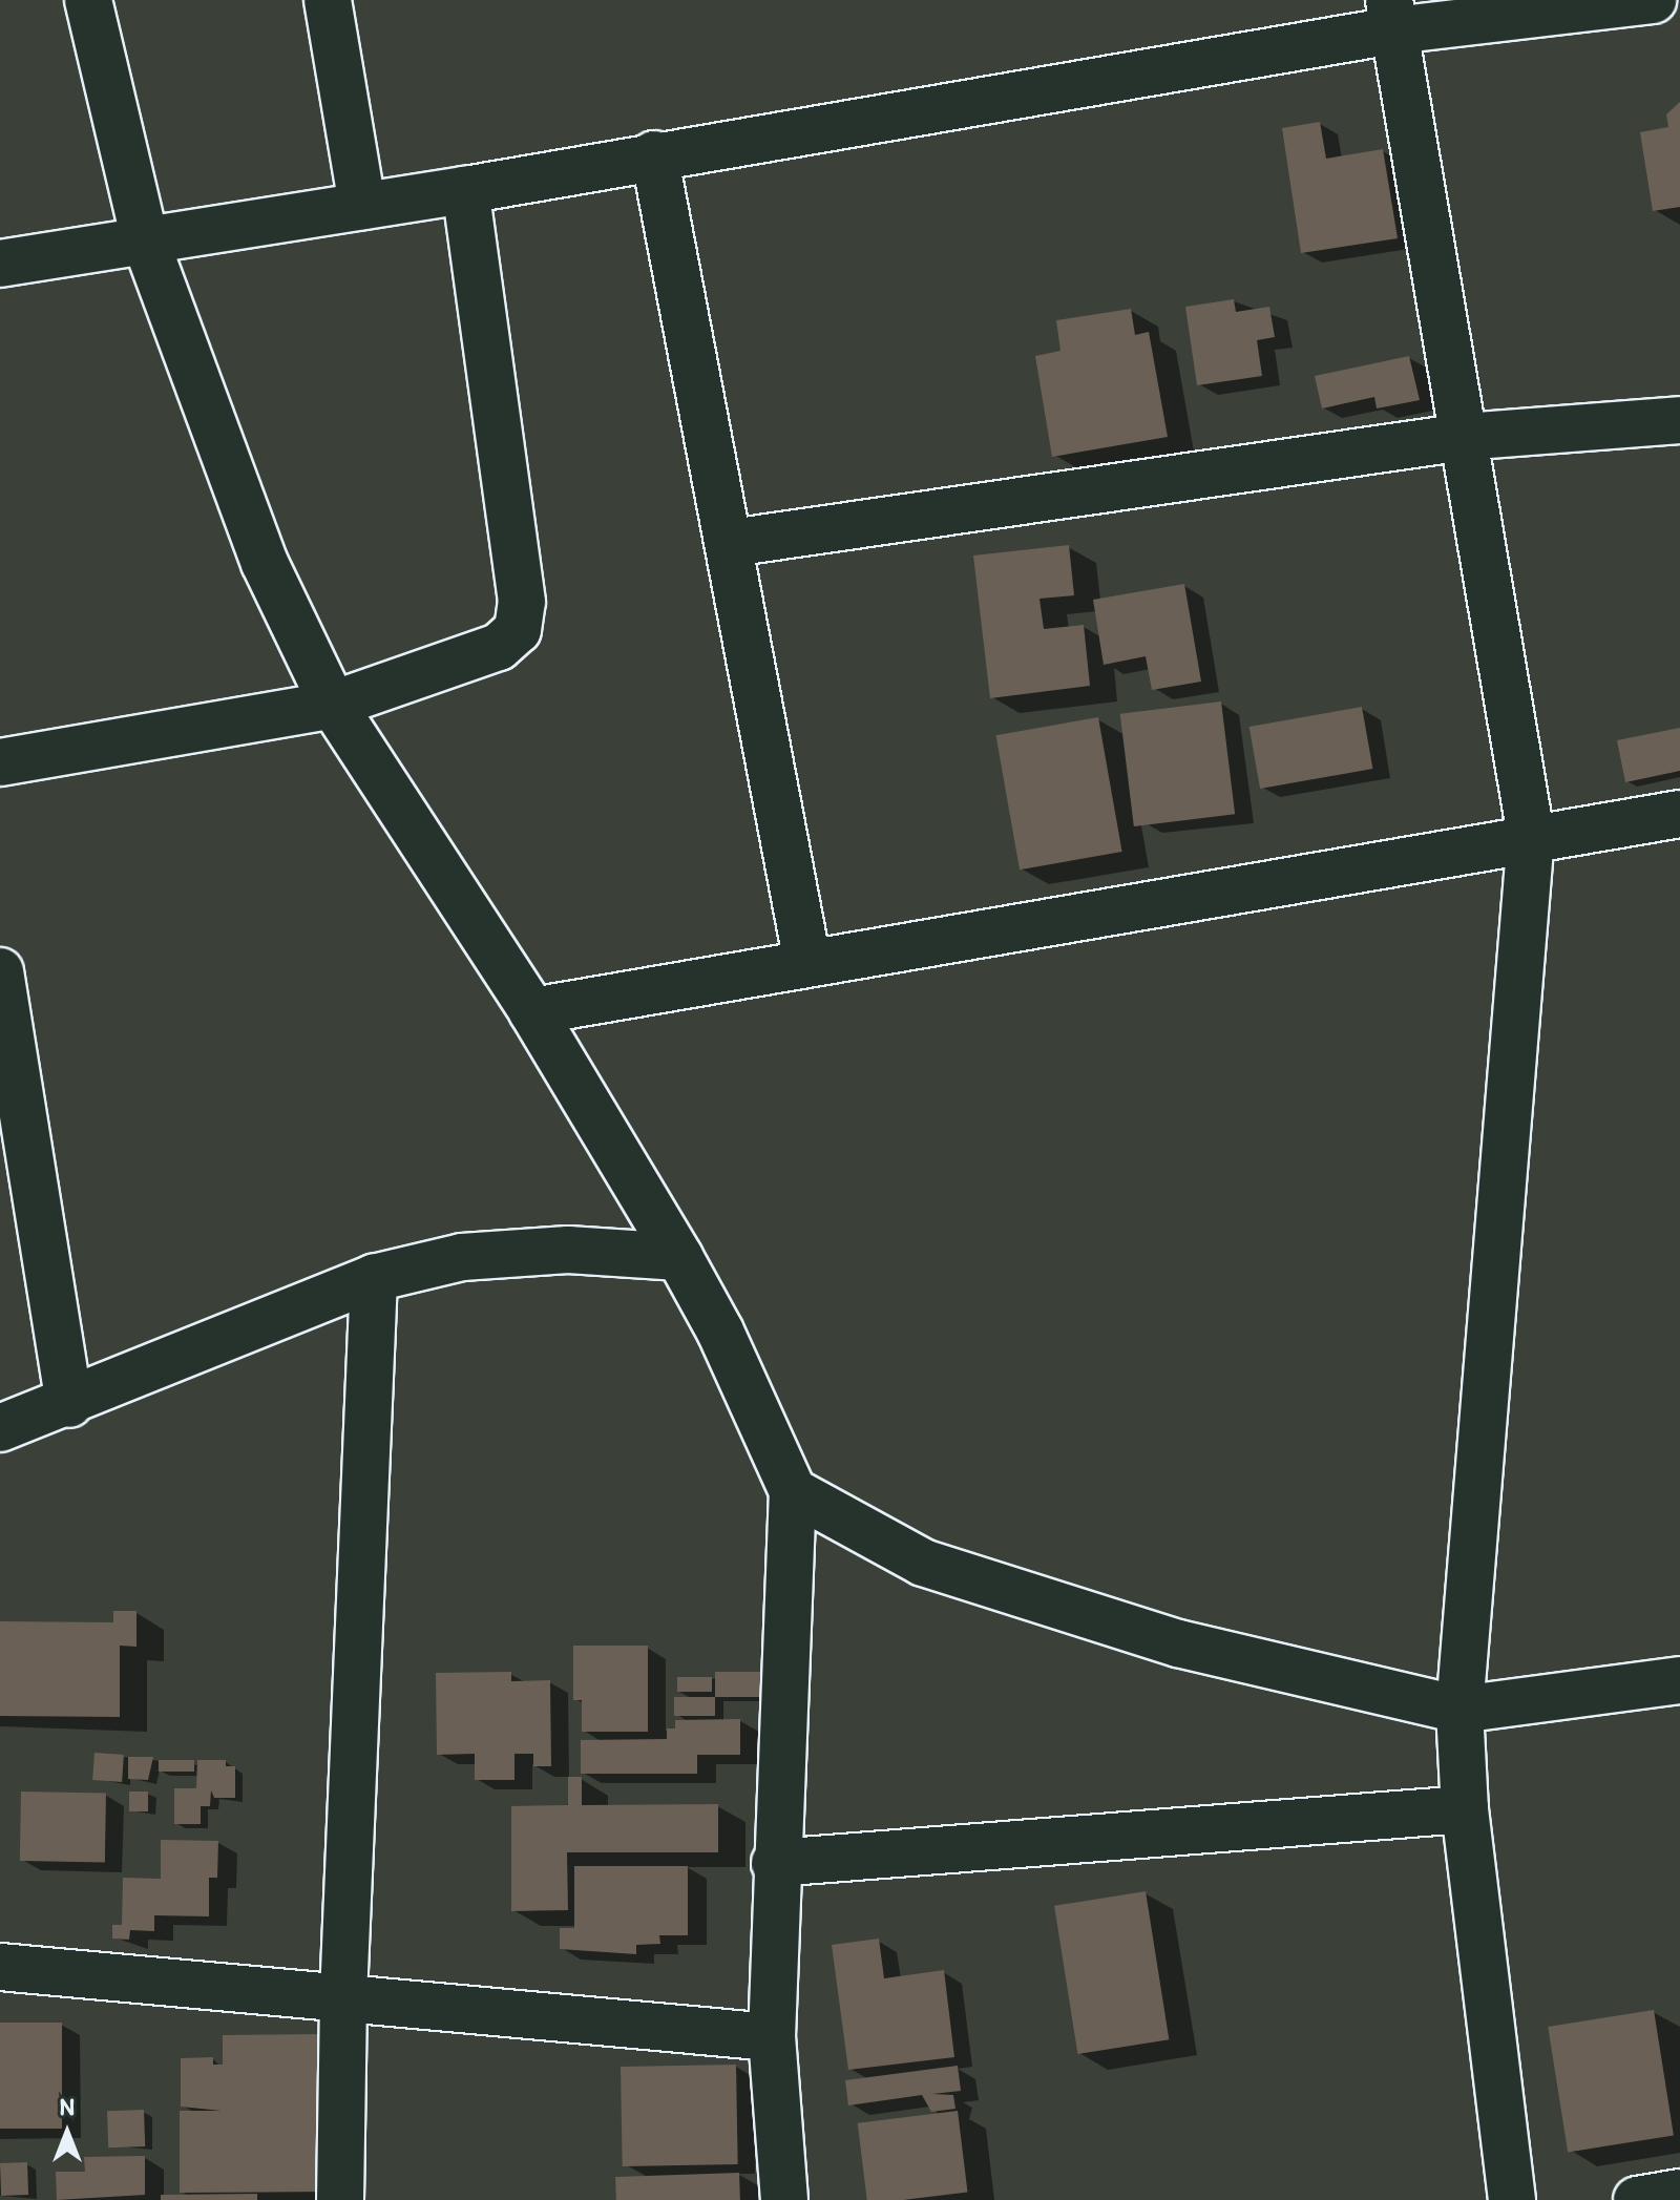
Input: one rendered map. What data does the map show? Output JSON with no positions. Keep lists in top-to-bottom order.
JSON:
{
  "north": "top"
}
